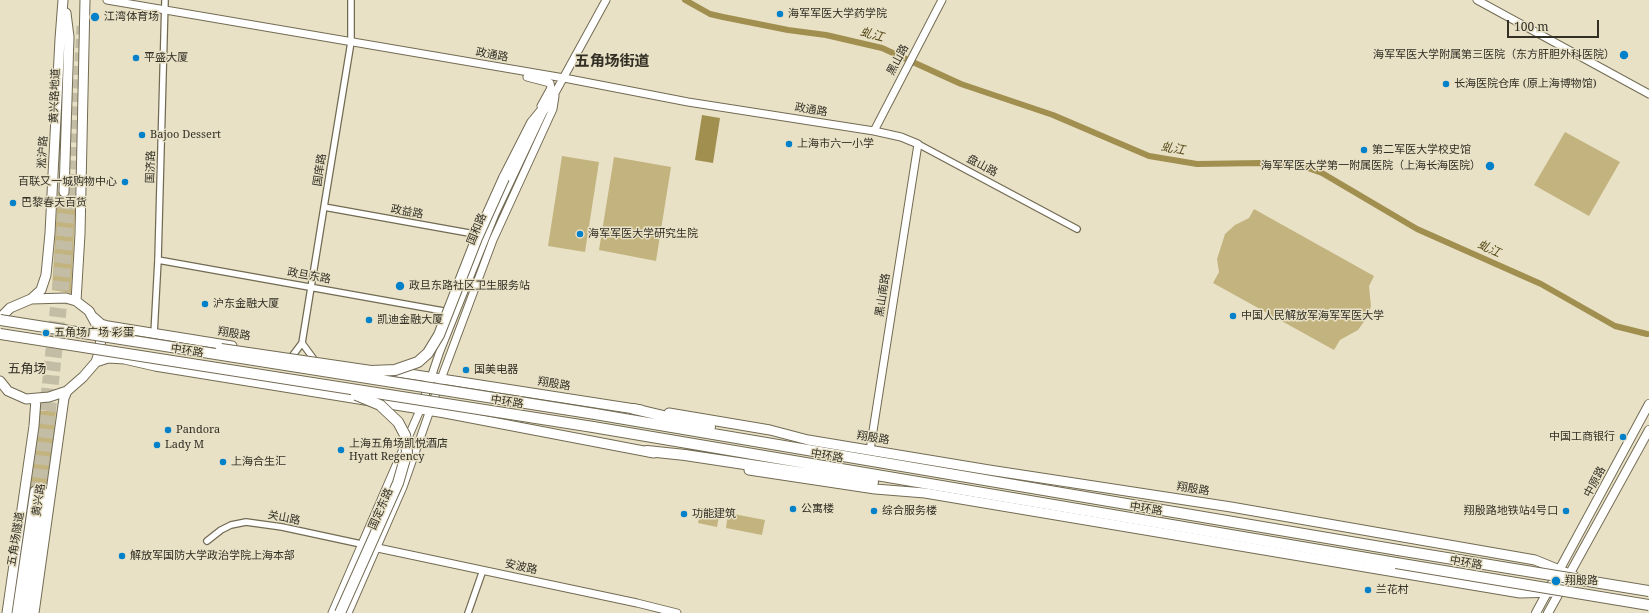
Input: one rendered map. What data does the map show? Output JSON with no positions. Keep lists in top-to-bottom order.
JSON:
{
  "streets": {
    "highway": ["中环路"],
    "main road": [
      "黄兴路地道",
      "淞沪路",
      "翔殷路",
      "中原路",
      "黄兴路",
      "五角场隧道"
    ],
    "street": [
      "政通路",
      "黑山路",
      "盘山路",
      "国济路",
      "国庠路",
      "政益路",
      "国和路",
      "政旦东路",
      "黑山南路",
      "国定东路",
      "关山路",
      "安波路"
    ]
  },
  "crossings": [
    ["政通路", "黑山路"],
    ["政通路", "盘山路"],
    ["政通路", "国济路"],
    ["政通路", "国庠路"],
    ["政通路", "国和路"],
    ["黑山路", "盘山路"],
    ["黄兴路地道", "淞沪路"],
    ["盘山路", "黑山南路"],
    ["国济路", "政旦东路"],
    ["国济路", "翔殷路"],
    ["国济路", "中环路"],
    ["国庠路", "政益路"],
    ["国庠路", "政旦东路"],
    ["国庠路", "翔殷路"],
    ["政益路", "国和路"],
    ["国和路", "政旦东路"],
    ["国和路", "翔殷路"],
    ["国和路", "国定东路"],
    ["国和路", "关山路"],
    ["国和路", "安波路"],
    ["黑山南路", "翔殷路"],
    ["翔殷路", "中环路"],
    ["翔殷路", "中原路"],
    ["国定东路", "安波路"],
    ["关山路", "安波路"]
  ],
  "districts": ["五角场街道", "五角场"],
  "water": ["虬江"],
  "places": [
    "海军军医大学药学院",
    "江湾体育场",
    "海军军医大学附属第三医院（东方肝胆外科医院）",
    "平盛大厦",
    "长海医院仓库 (原上海博物馆)",
    "Bajoo Dessert",
    "上海市六一小学",
    "第二军医大学校史馆",
    "海军军医大学第一附属医院（上海长海医院）",
    "百联又一城购物中心",
    "巴黎春天百货",
    "海军军医大学研究生院",
    "政旦东路社区卫生服务站",
    "沪东金融大厦",
    "中国人民解放军海军军医大学",
    "凯迪金融大厦",
    "五角场广场 彩蛋",
    "国美电器",
    "Pandora",
    "中国工商银行",
    "Lady M",
    "上海五角场凯悦酒店 Hyatt Regency",
    "上海合生汇",
    "公寓楼",
    "综合服务楼",
    "翔殷路地铁站4号口",
    "功能建筑",
    "解放军国防大学政治学院上海本部",
    "翔殷路",
    "兰花村"
  ],
  "scale_bar": "100 m"
}
